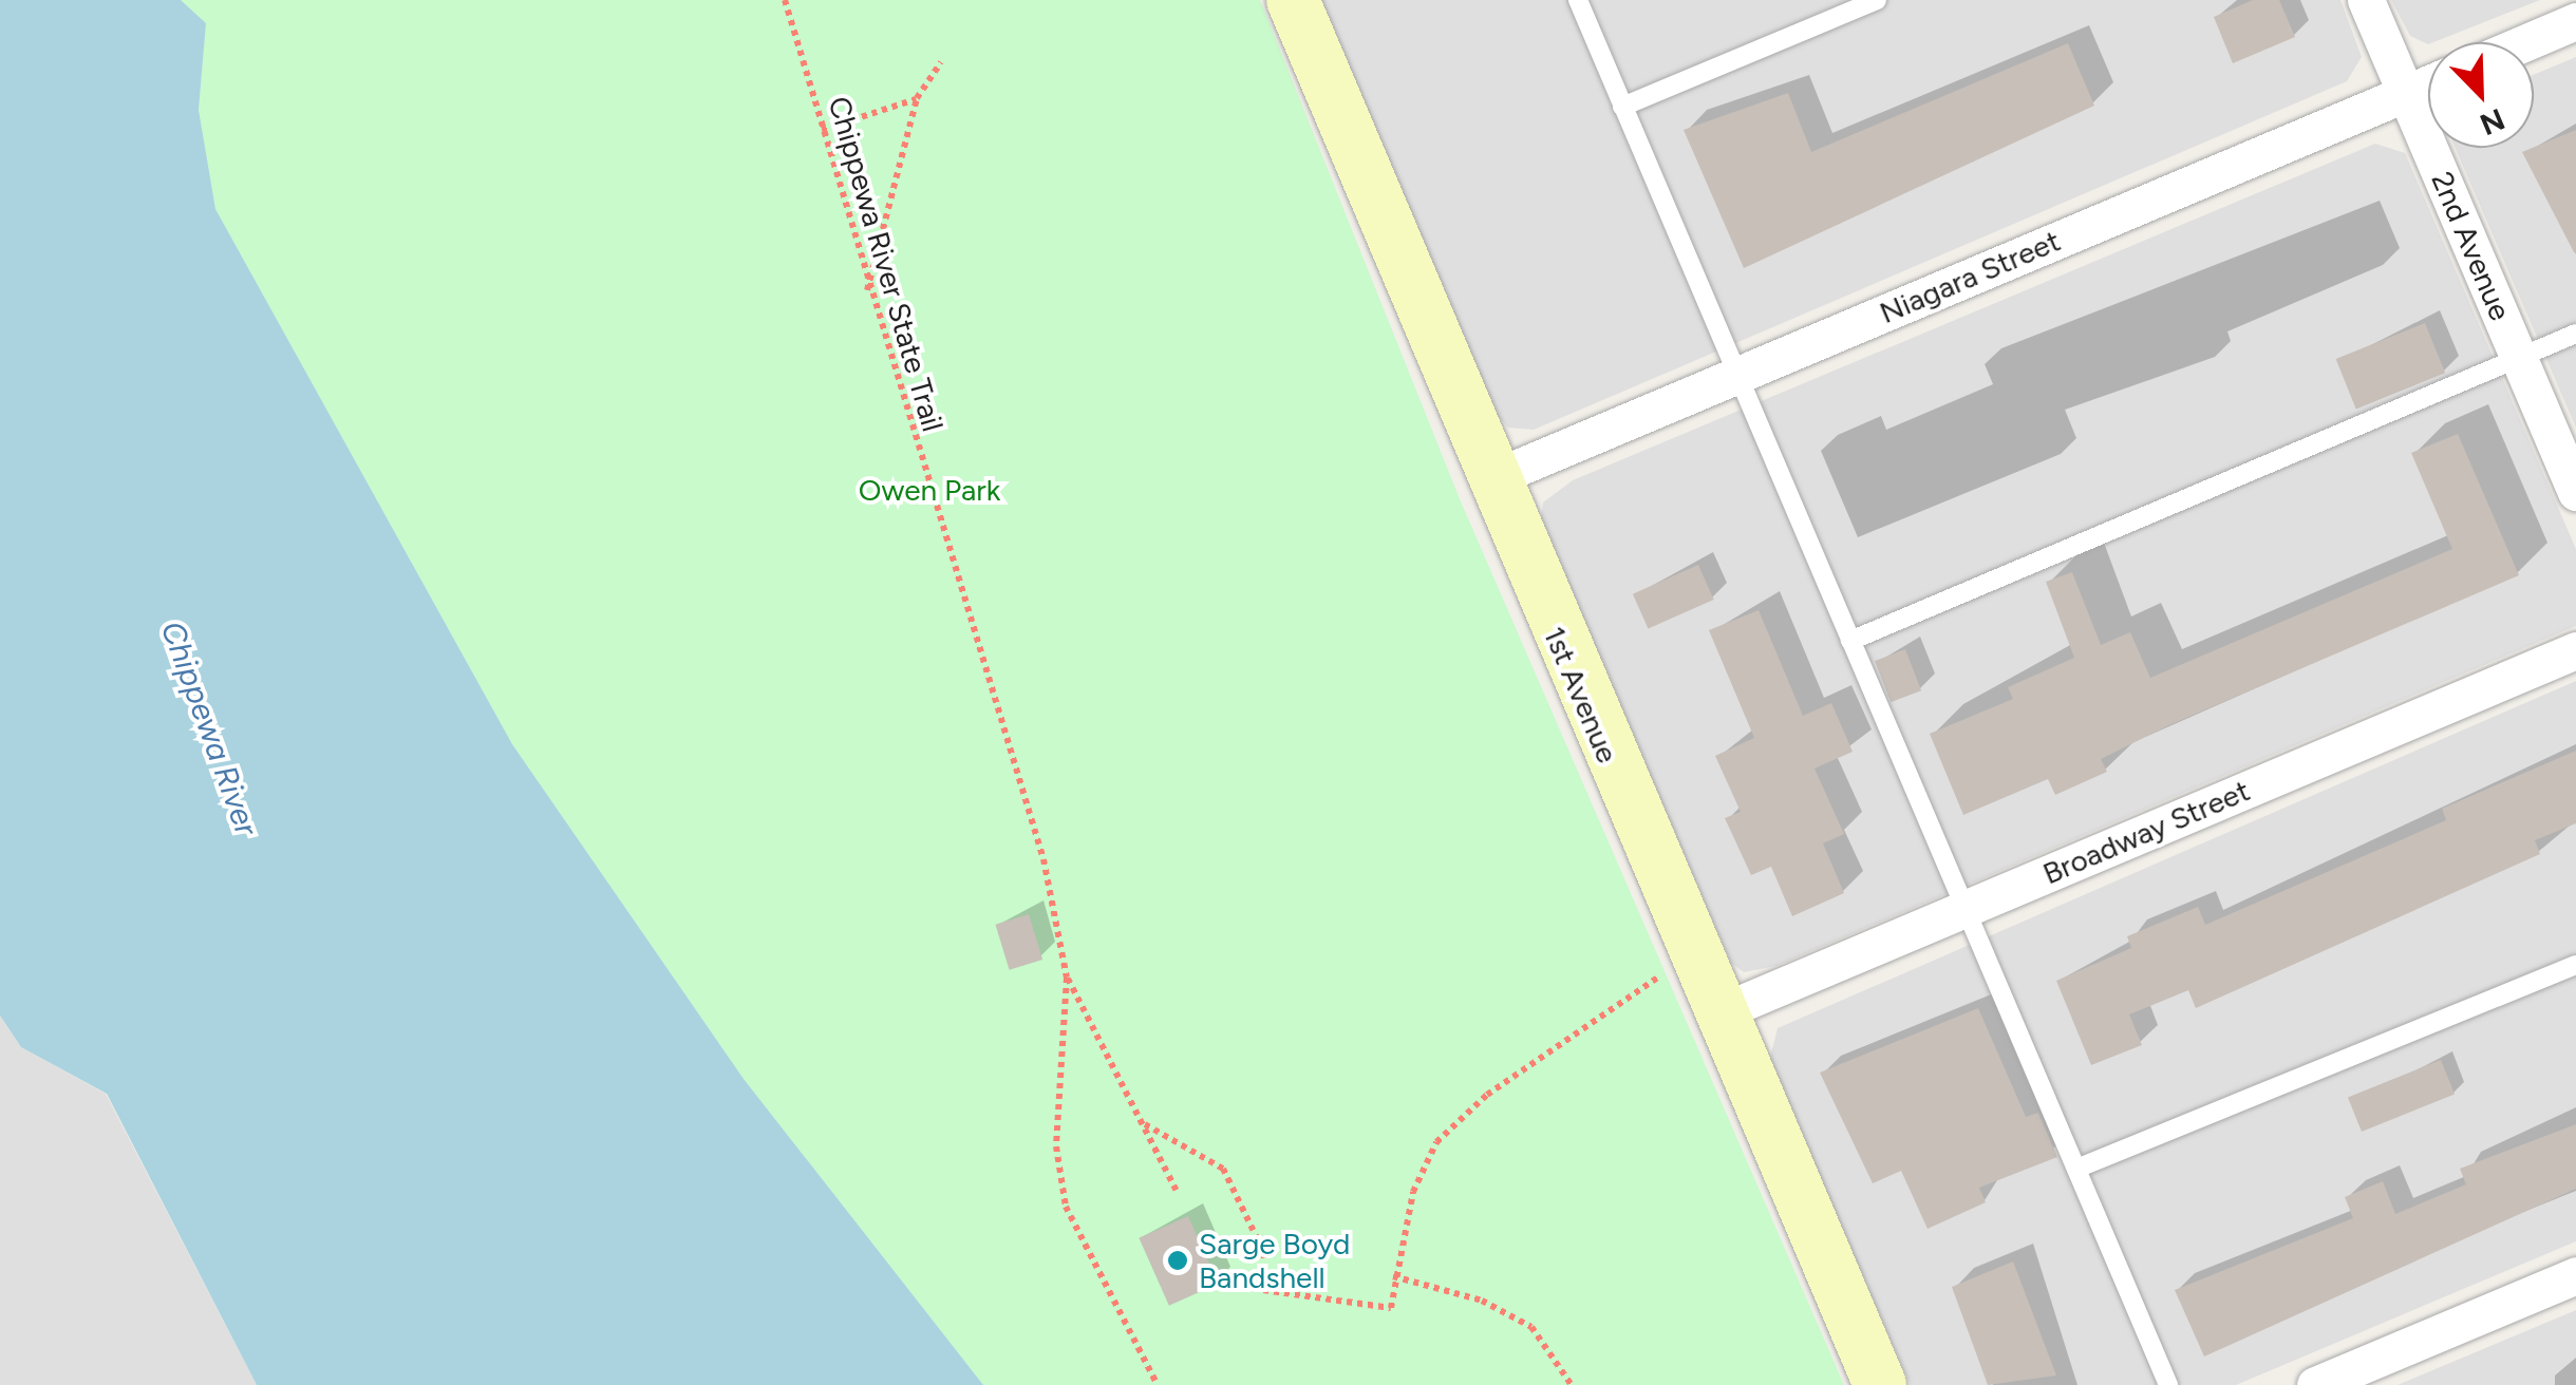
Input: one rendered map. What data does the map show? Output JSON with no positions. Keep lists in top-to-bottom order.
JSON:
{
  "streets": {
    "street": [
      "2nd Avenue",
      "Niagara Street",
      "1st Avenue",
      "Broadway Street"
    ],
    "path": ["Chippewa River State Trail"]
  },
  "crossings": [
    ["2nd Avenue", "Niagara Street"],
    ["Niagara Street", "1st Avenue"],
    ["1st Avenue", "Broadway Street"]
  ],
  "water": ["Chippewa River"],
  "parks": ["Owen Park"],
  "places": ["Sarge Boyd Bandshell"],
  "north": "bottom right"
}
